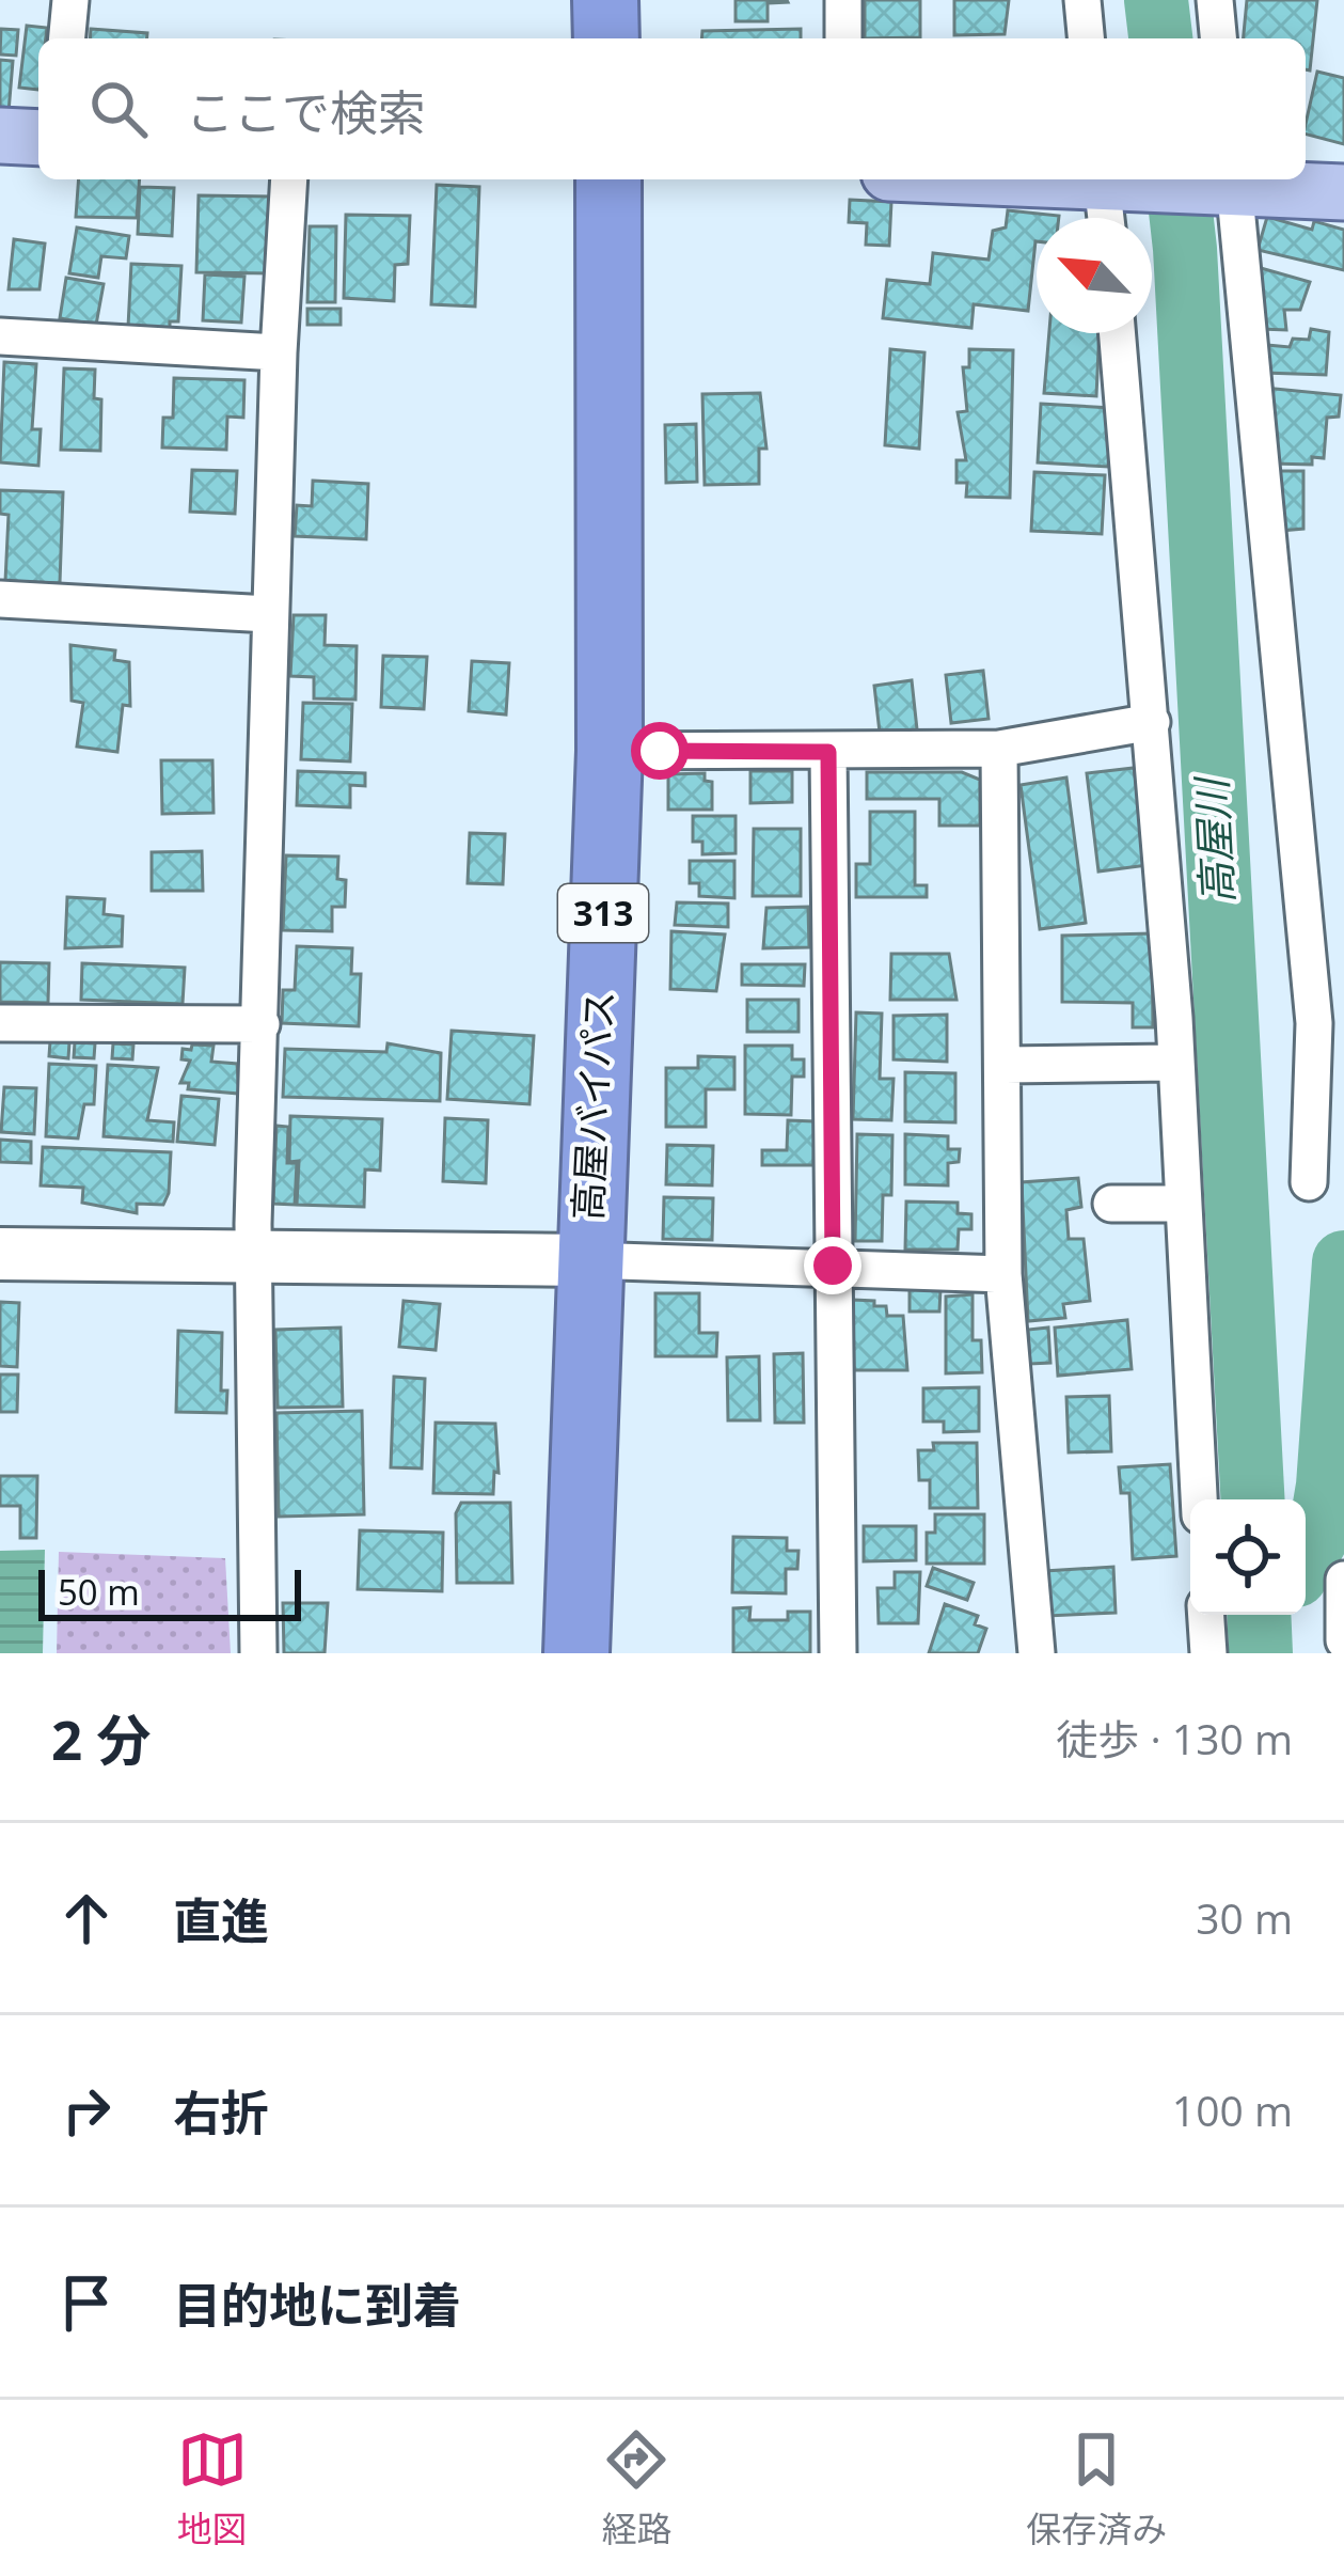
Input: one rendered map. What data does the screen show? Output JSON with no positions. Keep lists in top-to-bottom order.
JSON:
{
  "streets": {
    "highway": ["313", "高屋バイパス"]
  },
  "water": ["高屋川"],
  "scale_bar": "50 m",
  "north": "top left",
  "page": {
    "search": "ここで検索",
    "scale": "50 m",
    "heading": ["2 分", "徒歩 · 130 m"],
    "list": [
      ["直進", "30 m"],
      ["右折", "100 m"],
      "目的地に到着"
    ],
    "nav": ["地図", "経路", "保存済み"]
  }
}
